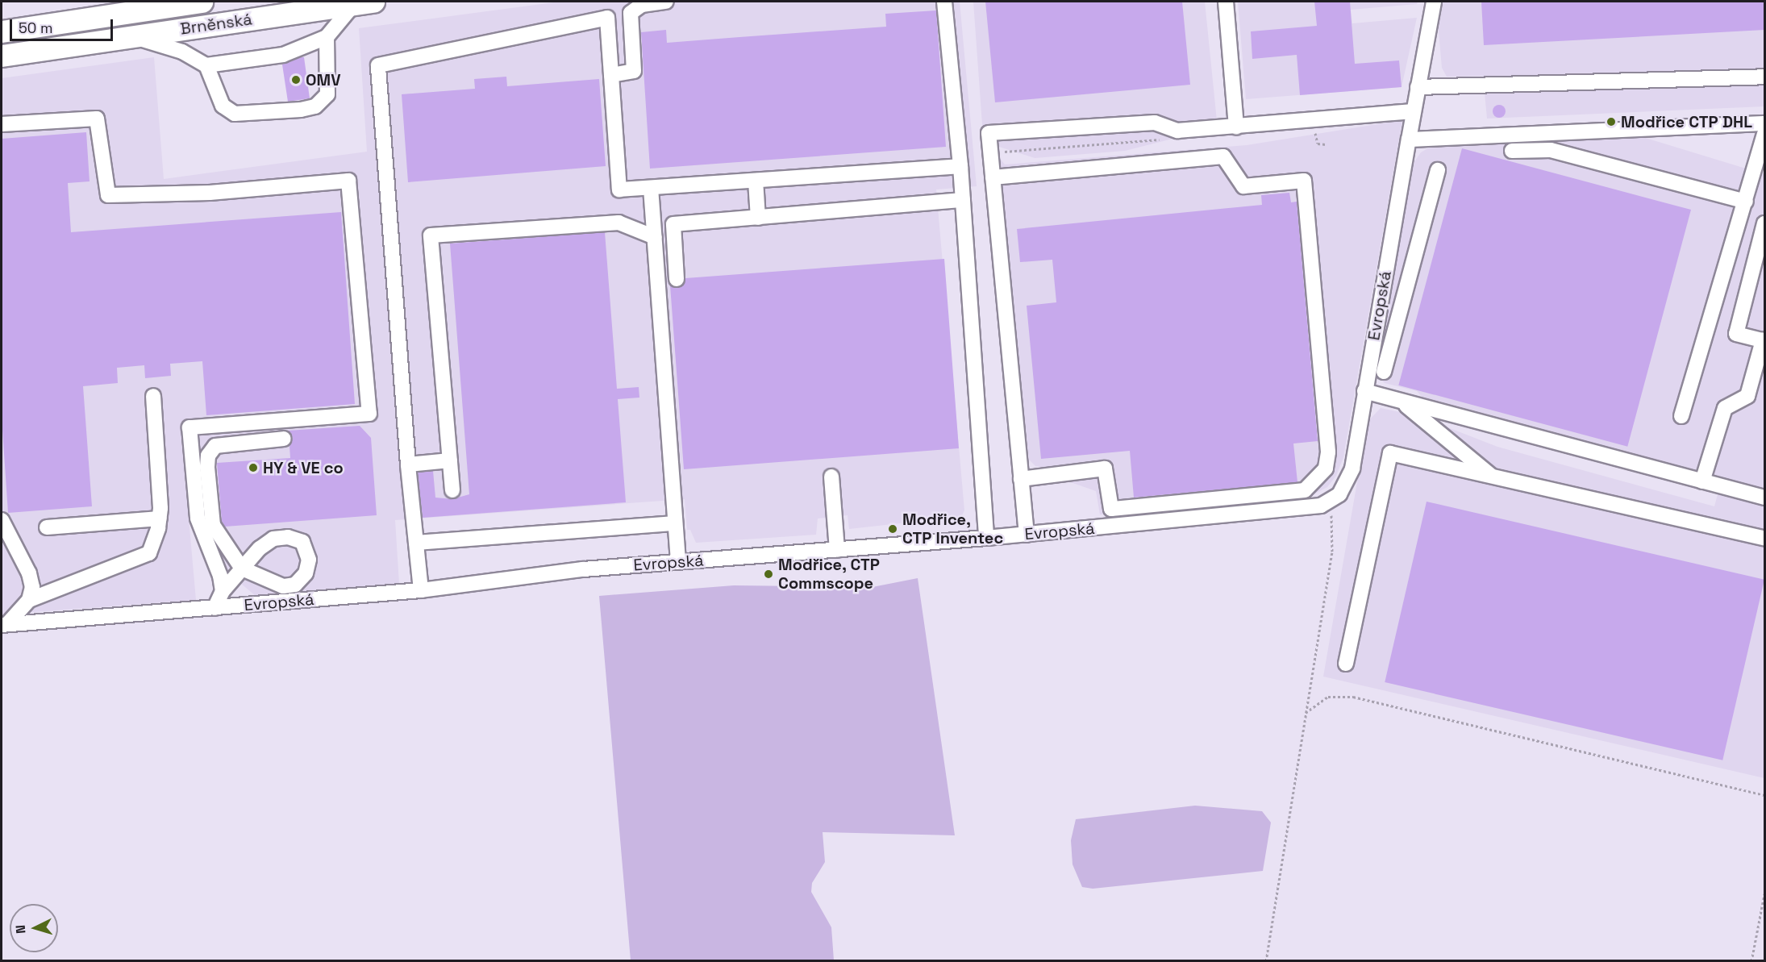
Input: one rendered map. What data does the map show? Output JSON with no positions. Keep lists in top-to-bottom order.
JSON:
{
  "streets": {
    "highway": ["Brněnská"],
    "street": ["Evropská"]
  },
  "places": [
    "OMV",
    "Modřice CTP DHL",
    "HY & VE co",
    "Modřice, CTP Inventec",
    "Modřice, CTP Commscope"
  ],
  "scale_bar": "50 m",
  "north": "left"
}
